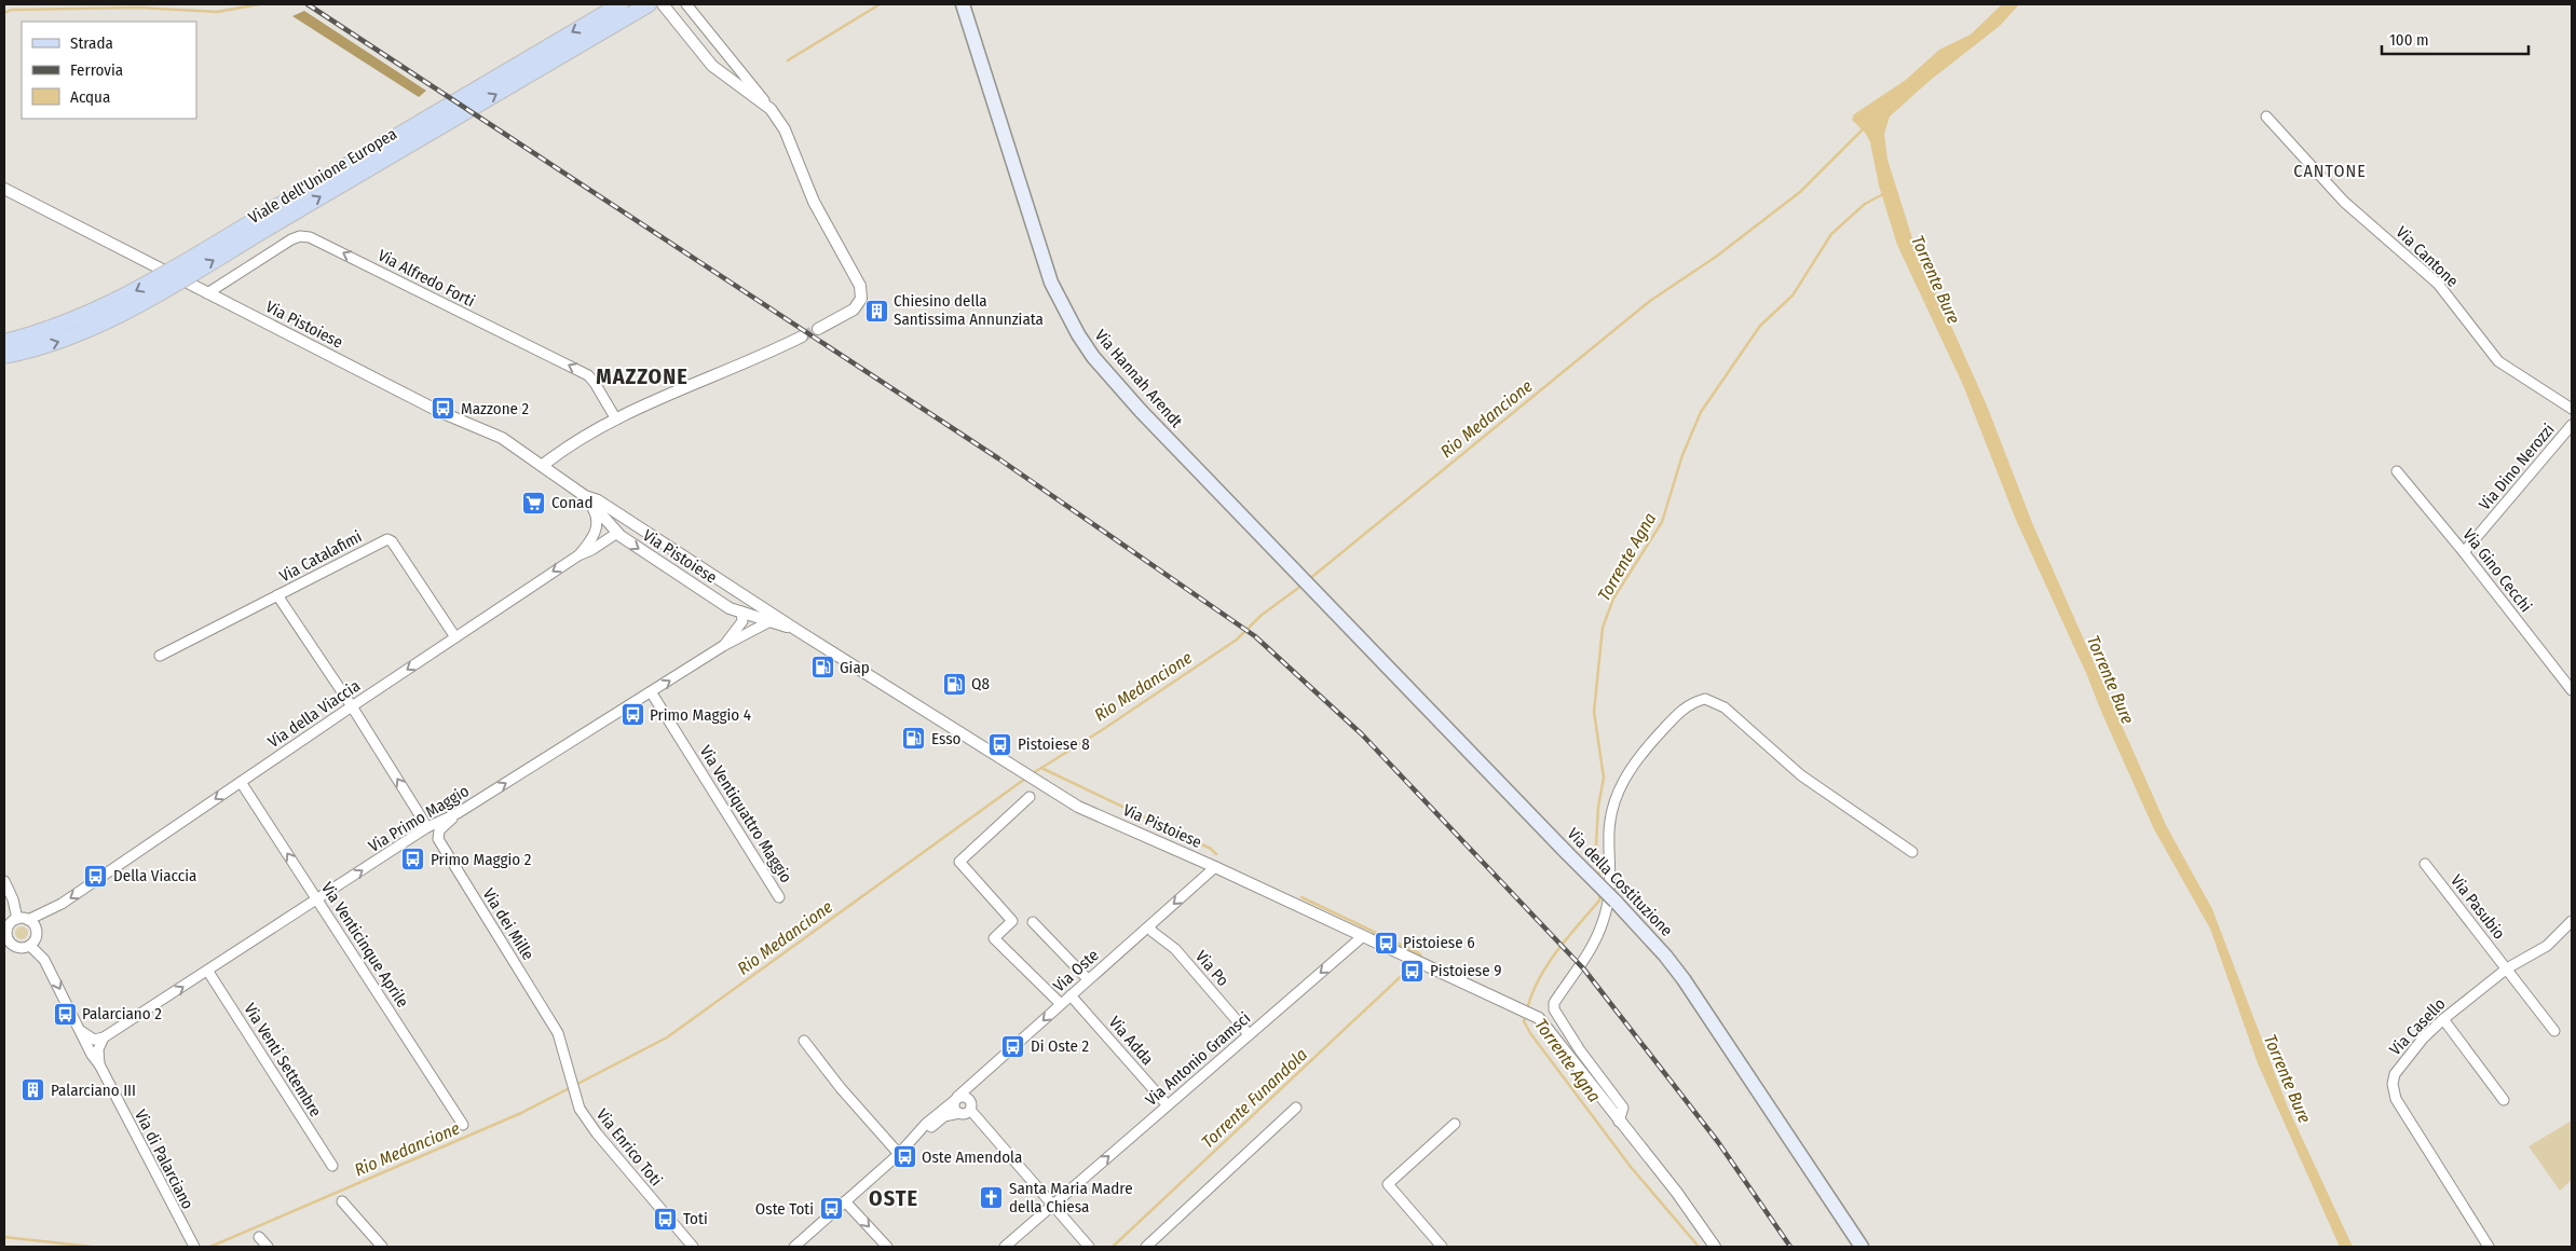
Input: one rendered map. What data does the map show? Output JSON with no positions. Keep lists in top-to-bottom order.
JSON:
{
  "streets": {
    "main road": ["Viale dell'Unione Europea", "Via Hannah Arendt", "Via della Costituzione"],
    "street": [
      "Via Cantone",
      "Via Alfredo Forti",
      "Via Pistoiese",
      "Via Dino Nerozzi",
      "Via Catalafimi",
      "Via Gino Cecchi",
      "Via della Viaccia",
      "Via Ventiquattro Maggio",
      "Via Primo Maggio",
      "Via Pasubio",
      "Via dei Mille",
      "Via Venticinque Aprile",
      "Via Po",
      "Via Oste",
      "Via Casello",
      "Via Adda",
      "Via Antonio Gramsci",
      "Via Venti Settembre",
      "Via Enrico Toti",
      "Via di Palarciano"
    ]
  },
  "crossings": [
    ["Via Alfredo Forti", "Via Pistoiese"],
    ["Via Pistoiese", "Via della Viaccia"],
    ["Via Pistoiese", "Via Primo Maggio"],
    ["Via Pistoiese", "Via Oste"],
    ["Via Pistoiese", "Via Antonio Gramsci"],
    ["Via Hannah Arendt", "Via della Costituzione"],
    ["Via Dino Nerozzi", "Via Gino Cecchi"],
    ["Via Catalafimi", "Via della Viaccia"],
    ["Via della Viaccia", "Via Venticinque Aprile"],
    ["Via della Viaccia", "Via di Palarciano"],
    ["Via Ventiquattro Maggio", "Via Primo Maggio"],
    ["Via Primo Maggio", "Via dei Mille"],
    ["Via Primo Maggio", "Via Venticinque Aprile"],
    ["Via Primo Maggio", "Via Venti Settembre"],
    ["Via Pasubio", "Via Casello"],
    ["Via dei Mille", "Via Enrico Toti"],
    ["Via Po", "Via Oste"],
    ["Via Po", "Via Antonio Gramsci"],
    ["Via Oste", "Via Adda"],
    ["Via Adda", "Via Antonio Gramsci"]
  ],
  "one_way": [
    "Via Alfredo Forti",
    "Via della Viaccia",
    "Via Primo Maggio",
    "Via Oste"
  ],
  "districts": ["CANTONE", "MAZZONE", "OSTE"],
  "water": [
    "Torrente Bure",
    "Rio Medancione",
    "Torrente Agna",
    "Torrente Funandola"
  ],
  "places": {
    "building": ["Chiesino della Santissima Annunziata", "Palarciano III"],
    "bus stop": [
      "Mazzone 2",
      "Primo Maggio 4",
      "Pistoiese 8",
      "Primo Maggio 2",
      "Della Viaccia",
      "Pistoiese 6",
      "Pistoiese 9",
      "Palarciano 2",
      "Di Oste 2",
      "Oste Amendola",
      "Oste Toti",
      "Toti"
    ],
    "supermarket": ["Conad"],
    "fuel station": ["Giap", "Q8", "Esso"],
    "church": ["Santa Maria Madre della Chiesa"]
  },
  "legend": ["Strada", "Ferrovia", "Acqua"],
  "scale_bar": "100 m"
}
